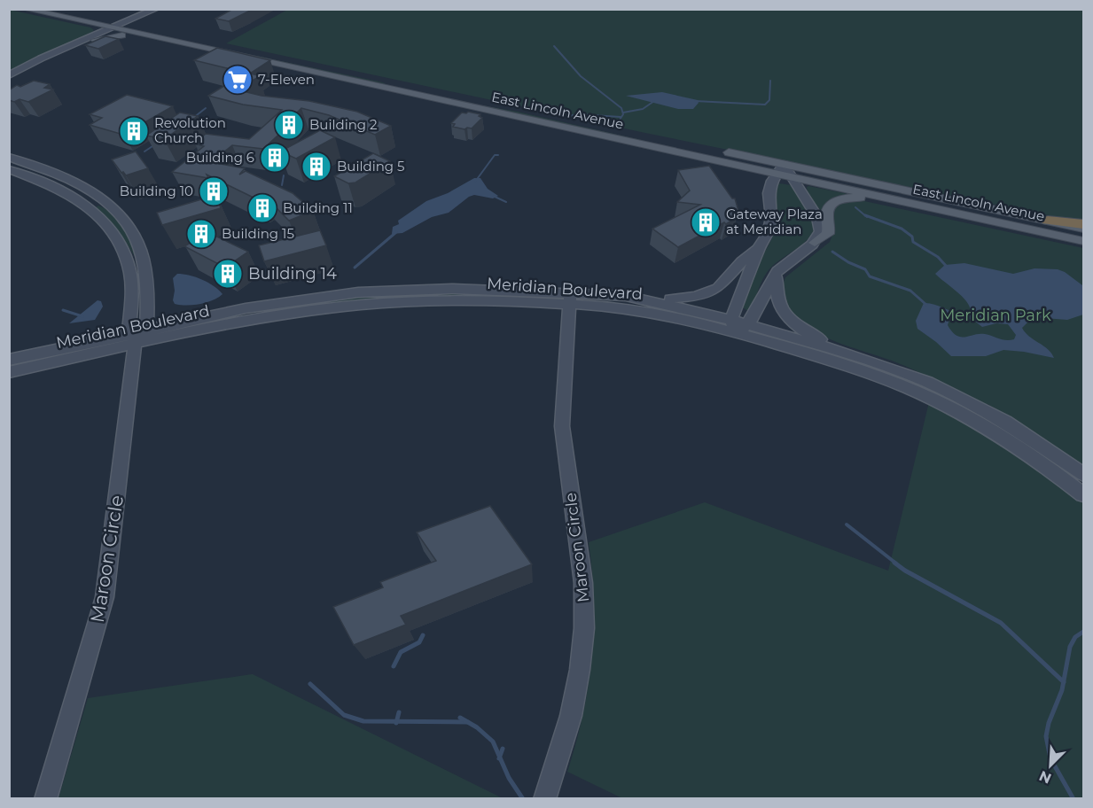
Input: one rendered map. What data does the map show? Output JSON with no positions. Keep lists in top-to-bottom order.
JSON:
{
  "streets": {
    "main road": ["East Lincoln Avenue", "Meridian Boulevard", "Maroon Circle"]
  },
  "crossings": [
    ["Meridian Boulevard", "Maroon Circle"]
  ],
  "parks": ["Meridian Park"],
  "places": {
    "supermarket": ["7-Eleven"],
    "building": [
      "Building 2",
      "Revolution Church",
      "Building 6",
      "Building 5",
      "Building 10",
      "Building 11",
      "Gateway Plaza at Meridian",
      "Building 15",
      "Building 14"
    ]
  },
  "north": "bottom left"
}
